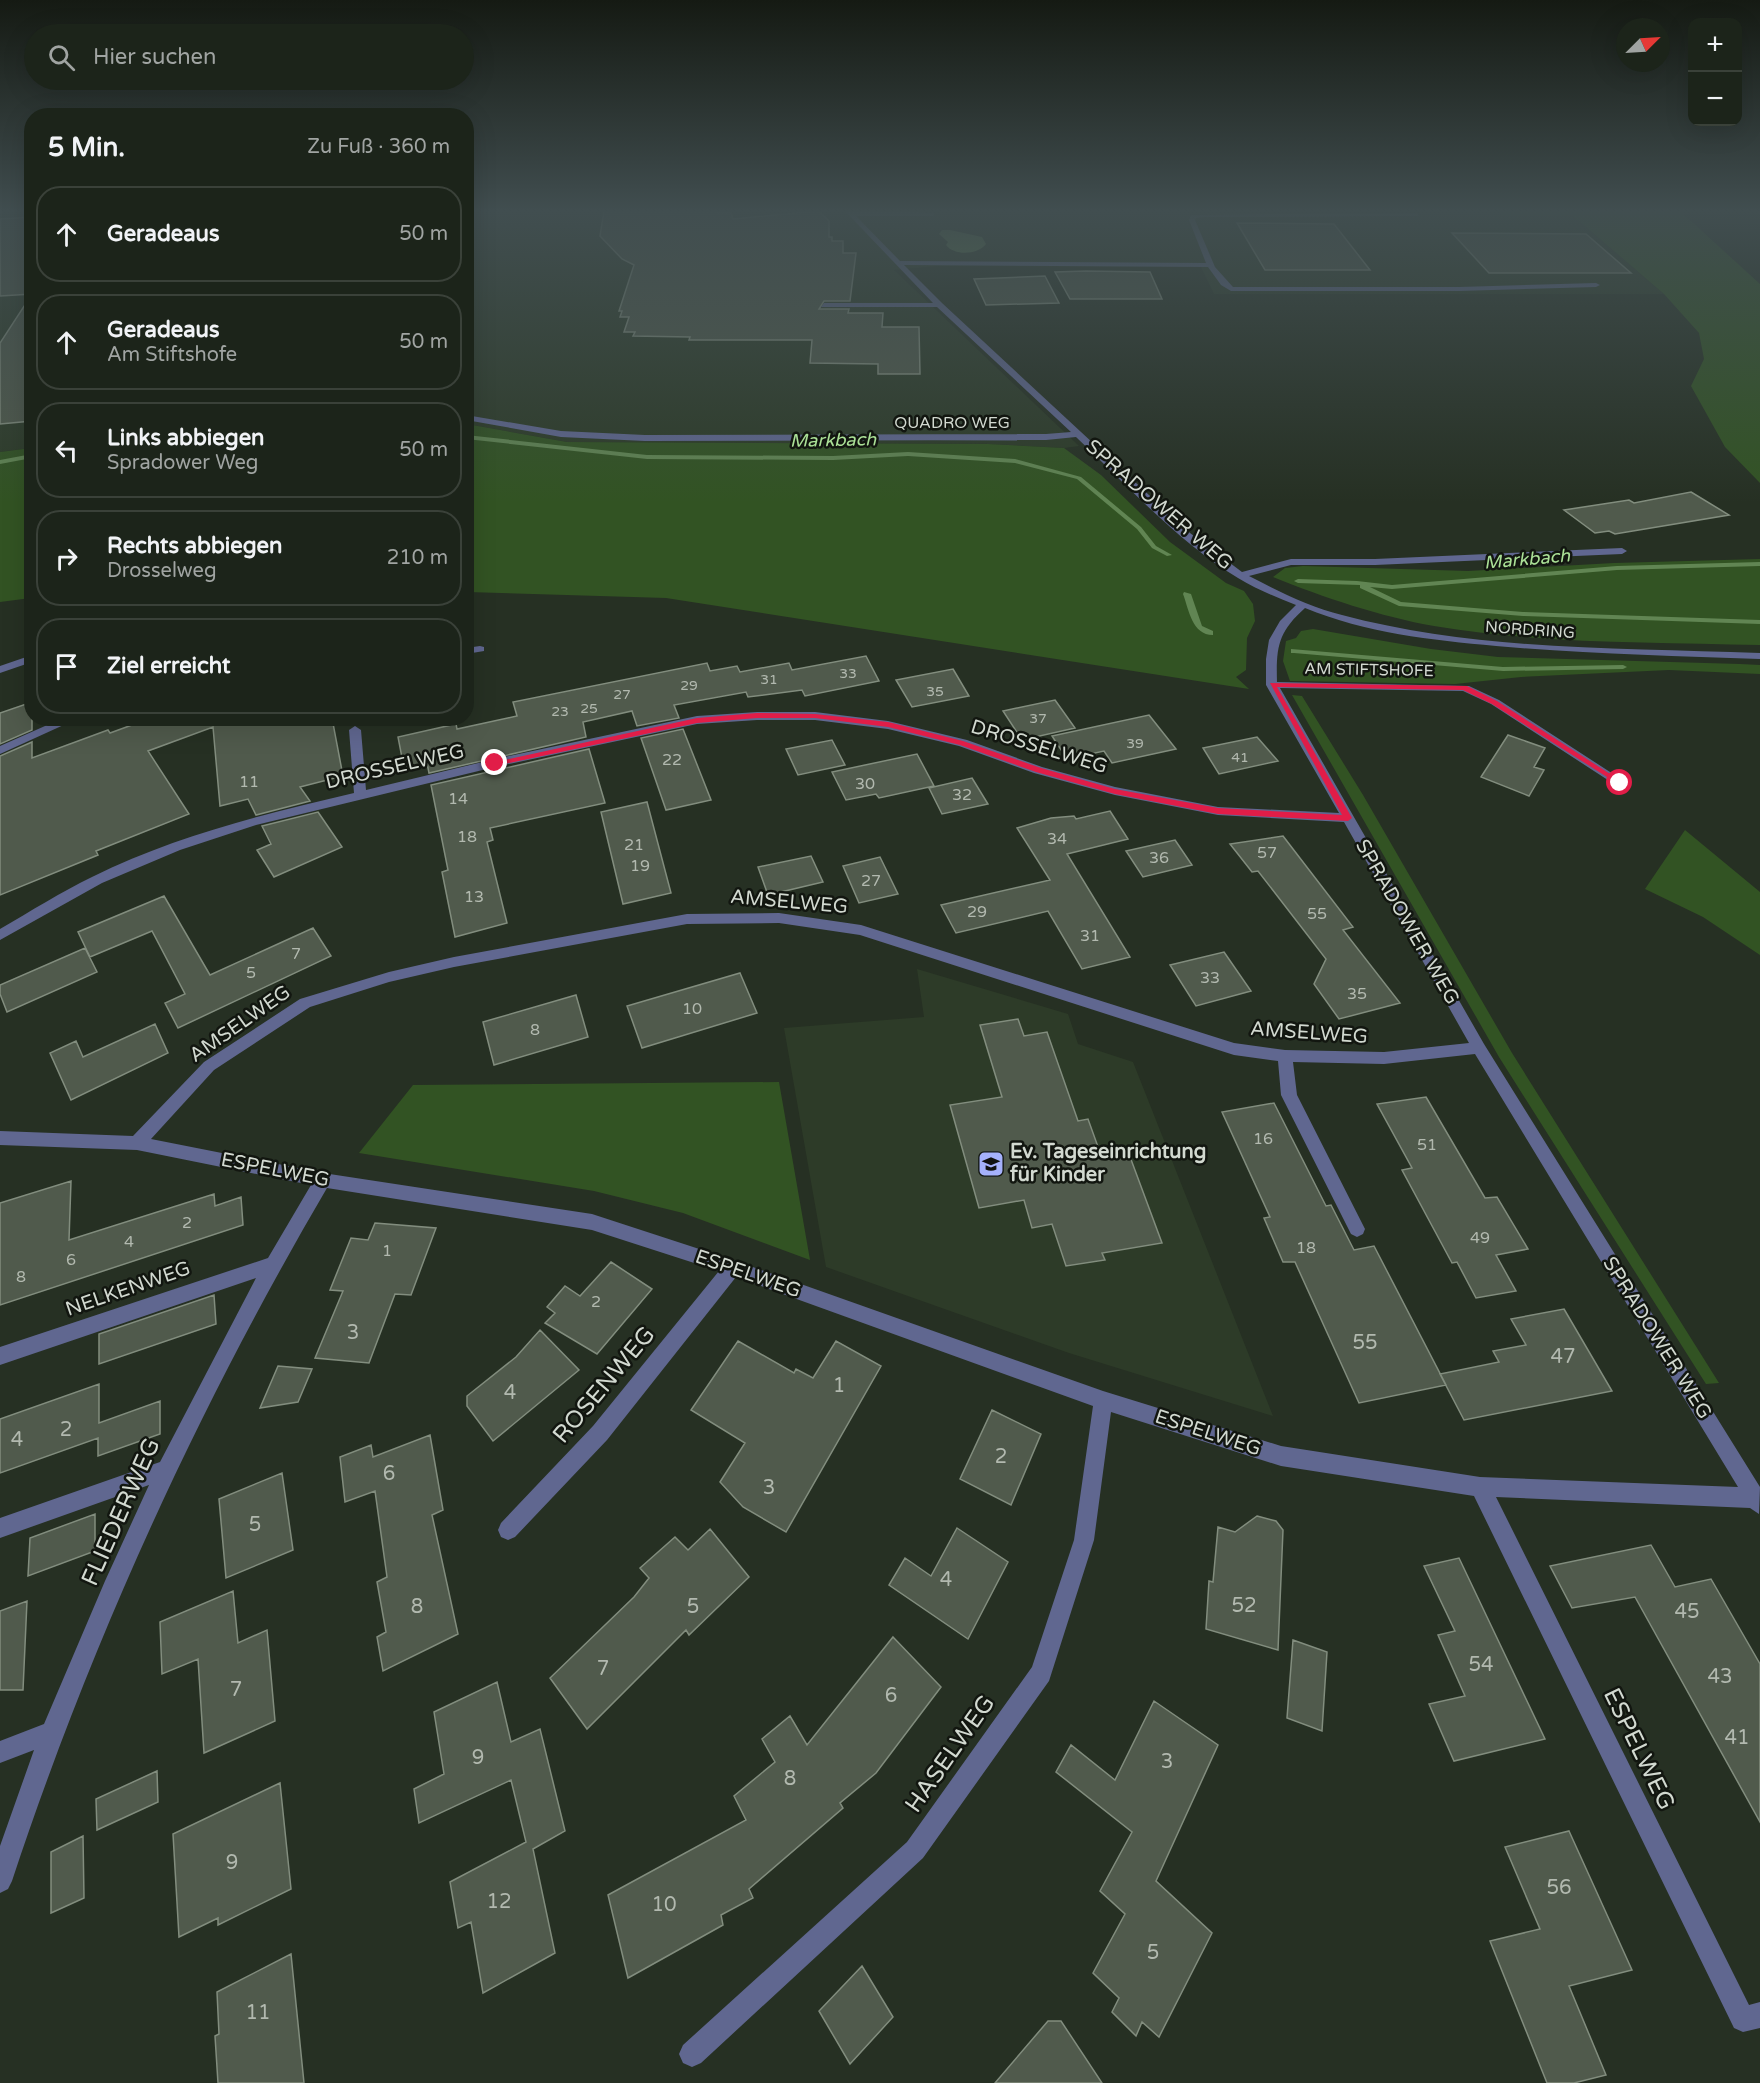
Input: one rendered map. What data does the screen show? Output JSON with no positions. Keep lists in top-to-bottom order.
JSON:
{
  "streets": {
    "street": [
      "QUADRO WEG",
      "SPRADOWER WEG",
      "NORDRING",
      "AM STIFTSHOFE",
      "DROSSELWEG",
      "AMSELWEG",
      "ESPELWEG",
      "NELKENWEG",
      "ROSENWEG",
      "FLIEDERWEG",
      "HASELWEG"
    ]
  },
  "crossings": [
    ["QUADRO WEG", "SPRADOWER WEG"],
    ["SPRADOWER WEG", "NORDRING"],
    ["SPRADOWER WEG", "AM STIFTSHOFE"],
    ["SPRADOWER WEG", "DROSSELWEG"],
    ["SPRADOWER WEG", "AMSELWEG"],
    ["SPRADOWER WEG", "ESPELWEG"],
    ["AMSELWEG", "ESPELWEG"],
    ["ESPELWEG", "ROSENWEG"],
    ["ESPELWEG", "FLIEDERWEG"],
    ["ESPELWEG", "HASELWEG"],
    ["NELKENWEG", "FLIEDERWEG"]
  ],
  "water": ["Markbach"],
  "places": {
    "school or university": ["Ev. Tageseinrichtung für Kinder"]
  },
  "house_numbers": [
    "33",
    "31",
    "29",
    "35",
    "27",
    "25",
    "23",
    "37",
    "39",
    "41",
    "22",
    "11",
    "30",
    "32",
    "14",
    "18",
    "34",
    "21",
    "57",
    "36",
    "19",
    "27",
    "13",
    "29",
    "55",
    "31",
    "7",
    "5",
    "33",
    "35",
    "10",
    "8",
    "16",
    "51",
    "2",
    "49",
    "4",
    "18",
    "1",
    "6",
    "8",
    "2",
    "3",
    "55",
    "47",
    "1",
    "4",
    "2",
    "4",
    "2",
    "6",
    "3",
    "5",
    "4",
    "52",
    "8",
    "5",
    "45",
    "54",
    "7",
    "43",
    "7",
    "6",
    "41",
    "9",
    "3",
    "8",
    "9",
    "56",
    "12",
    "10",
    "5",
    "11"
  ],
  "north": "top right",
  "page": {
    "map_buttons": ["+", "−"],
    "search": "Hier suchen",
    "heading": ["5 Min.", "Zu Fuß · 360 m"],
    "list": [
      ["Geradeaus", "50 m"],
      ["Geradeaus", "Am Stiftshofe", "50 m"],
      ["Links abbiegen", "Spradower Weg", "50 m"],
      ["Rechts abbiegen", "Drosselweg", "210 m"],
      "Ziel erreicht"
    ]
  }
}
